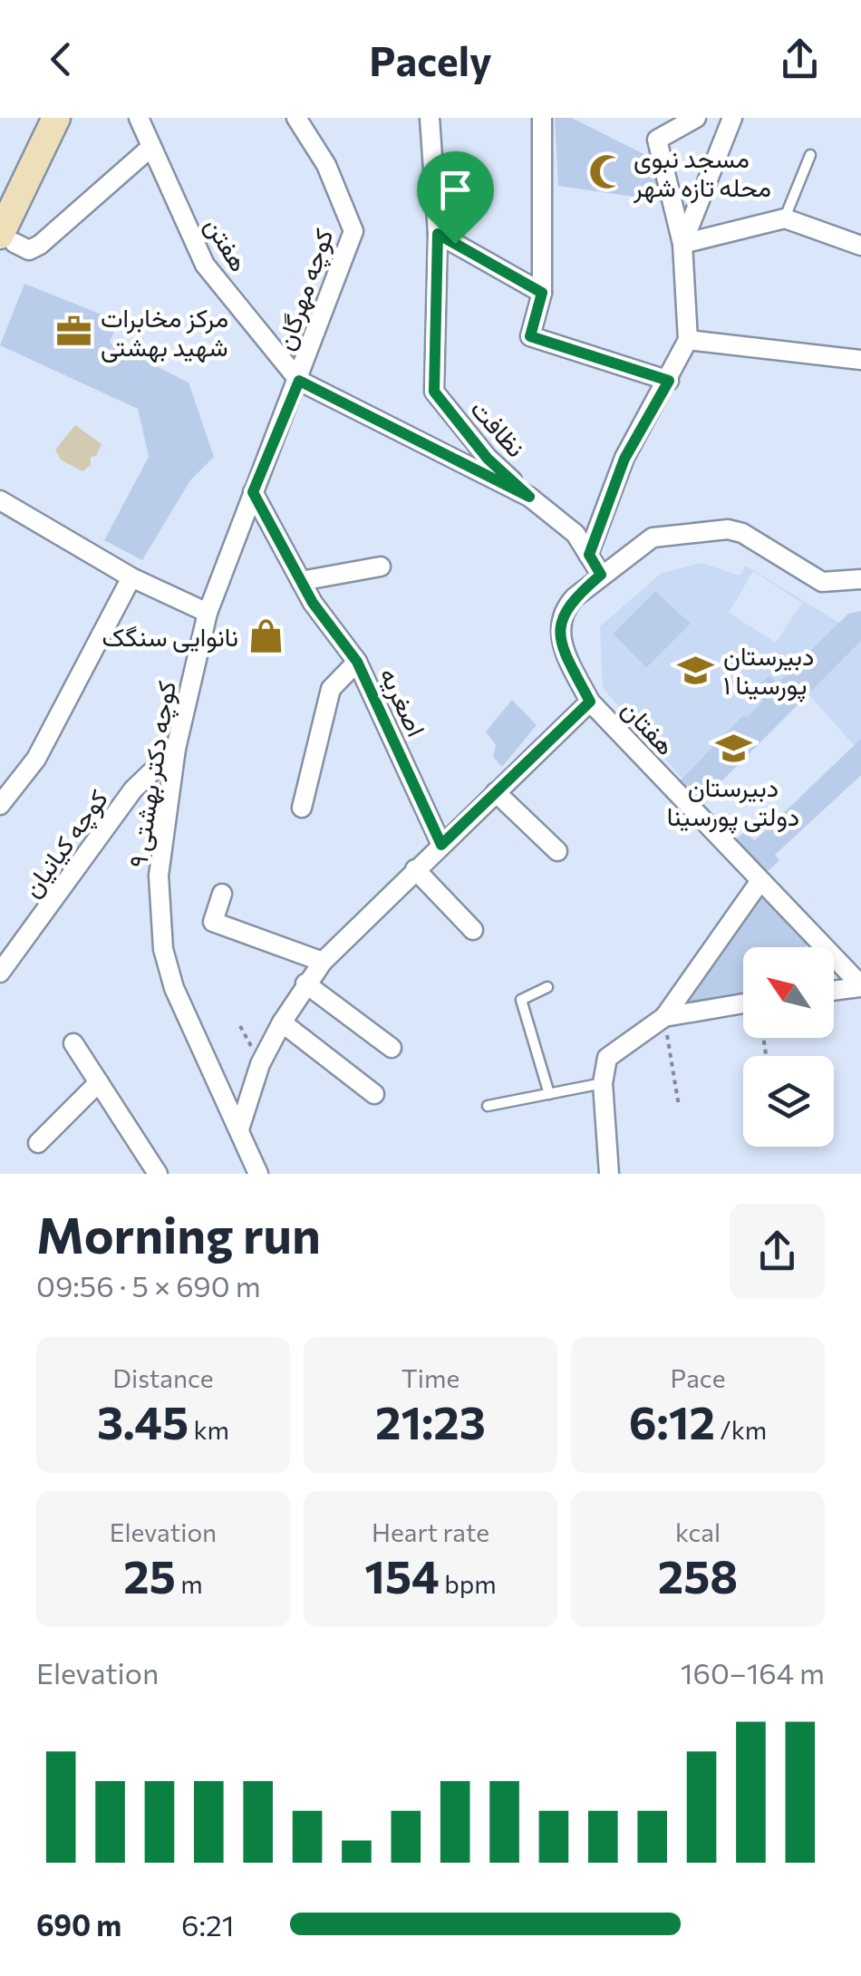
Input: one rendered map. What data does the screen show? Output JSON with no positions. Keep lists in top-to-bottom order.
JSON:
{
  "streets": {
    "street": [
      "هفتن",
      "کوچه مهرگان",
      "نظافت",
      "اصغریه",
      "هفتان",
      "کوچه دکتر بهشتی ۹",
      "کوچه کیانیان"
    ]
  },
  "crossings": [
    ["هفتن", "کوچه مهرگان"],
    ["هفتن", "کوچه دکتر بهشتی ۹"],
    ["کوچه مهرگان", "کوچه دکتر بهشتی ۹"],
    ["اصغریه", "کوچه دکتر بهشتی ۹"],
    ["کوچه دکتر بهشتی ۹", "کوچه کیانیان"]
  ],
  "places": {
    "mosque": ["مسجد نبوی محله تازه شهر"],
    "office": ["مرکز مخابرات شهید بهشتی"],
    "shop": ["نانوایی سنگک"],
    "school or university": ["دبیرستان پورسینا ۱", "دبیرستان دولتی پورسینا"]
  },
  "north": "top left",
  "page": {
    "header": "Pacely",
    "heading": ["Morning run", "09:56 · 5 × 690 m"],
    "stats": [
      ["Distance", "3.45 km"],
      ["Time", "21:23"],
      ["Pace", "6:12 /km"],
      ["Elevation", "25 m"],
      ["Heart rate", "154 bpm"],
      ["kcal", "258"]
    ],
    "chart": ["Elevation", "160–164 m"],
    "list": [
      {
        "name": "690 m",
        "note": "6:21"
      }
    ]
  }
}
